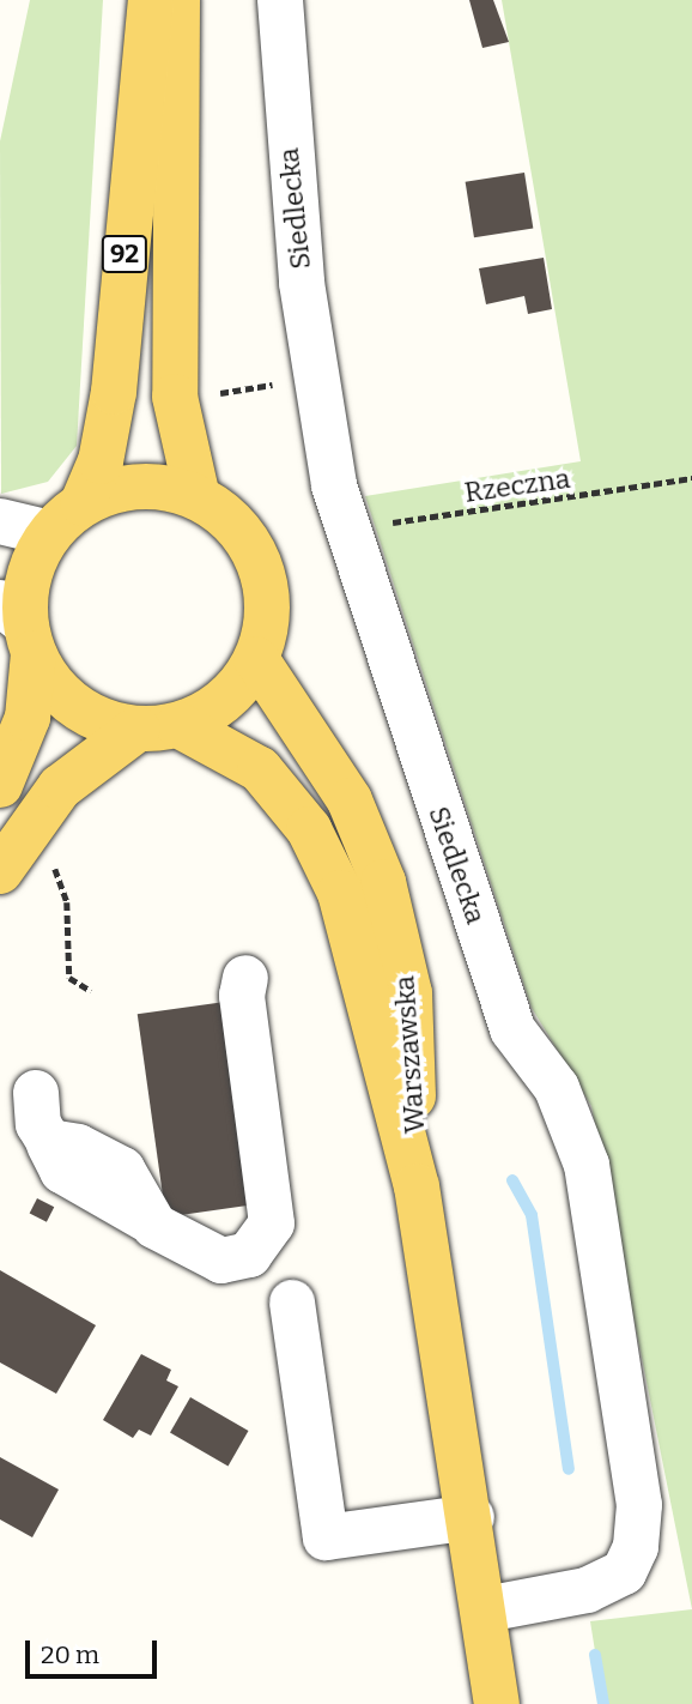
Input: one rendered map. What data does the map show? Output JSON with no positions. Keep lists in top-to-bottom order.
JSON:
{
  "streets": {
    "main road": ["92", "Warszawska"],
    "street": ["Siedlecka"],
    "path": ["Rzeczna"]
  },
  "crossings": [
    ["Siedlecka", "Rzeczna"],
    ["Siedlecka", "Warszawska"],
    ["92", "Warszawska"]
  ],
  "scale_bar": "20 m"
}
